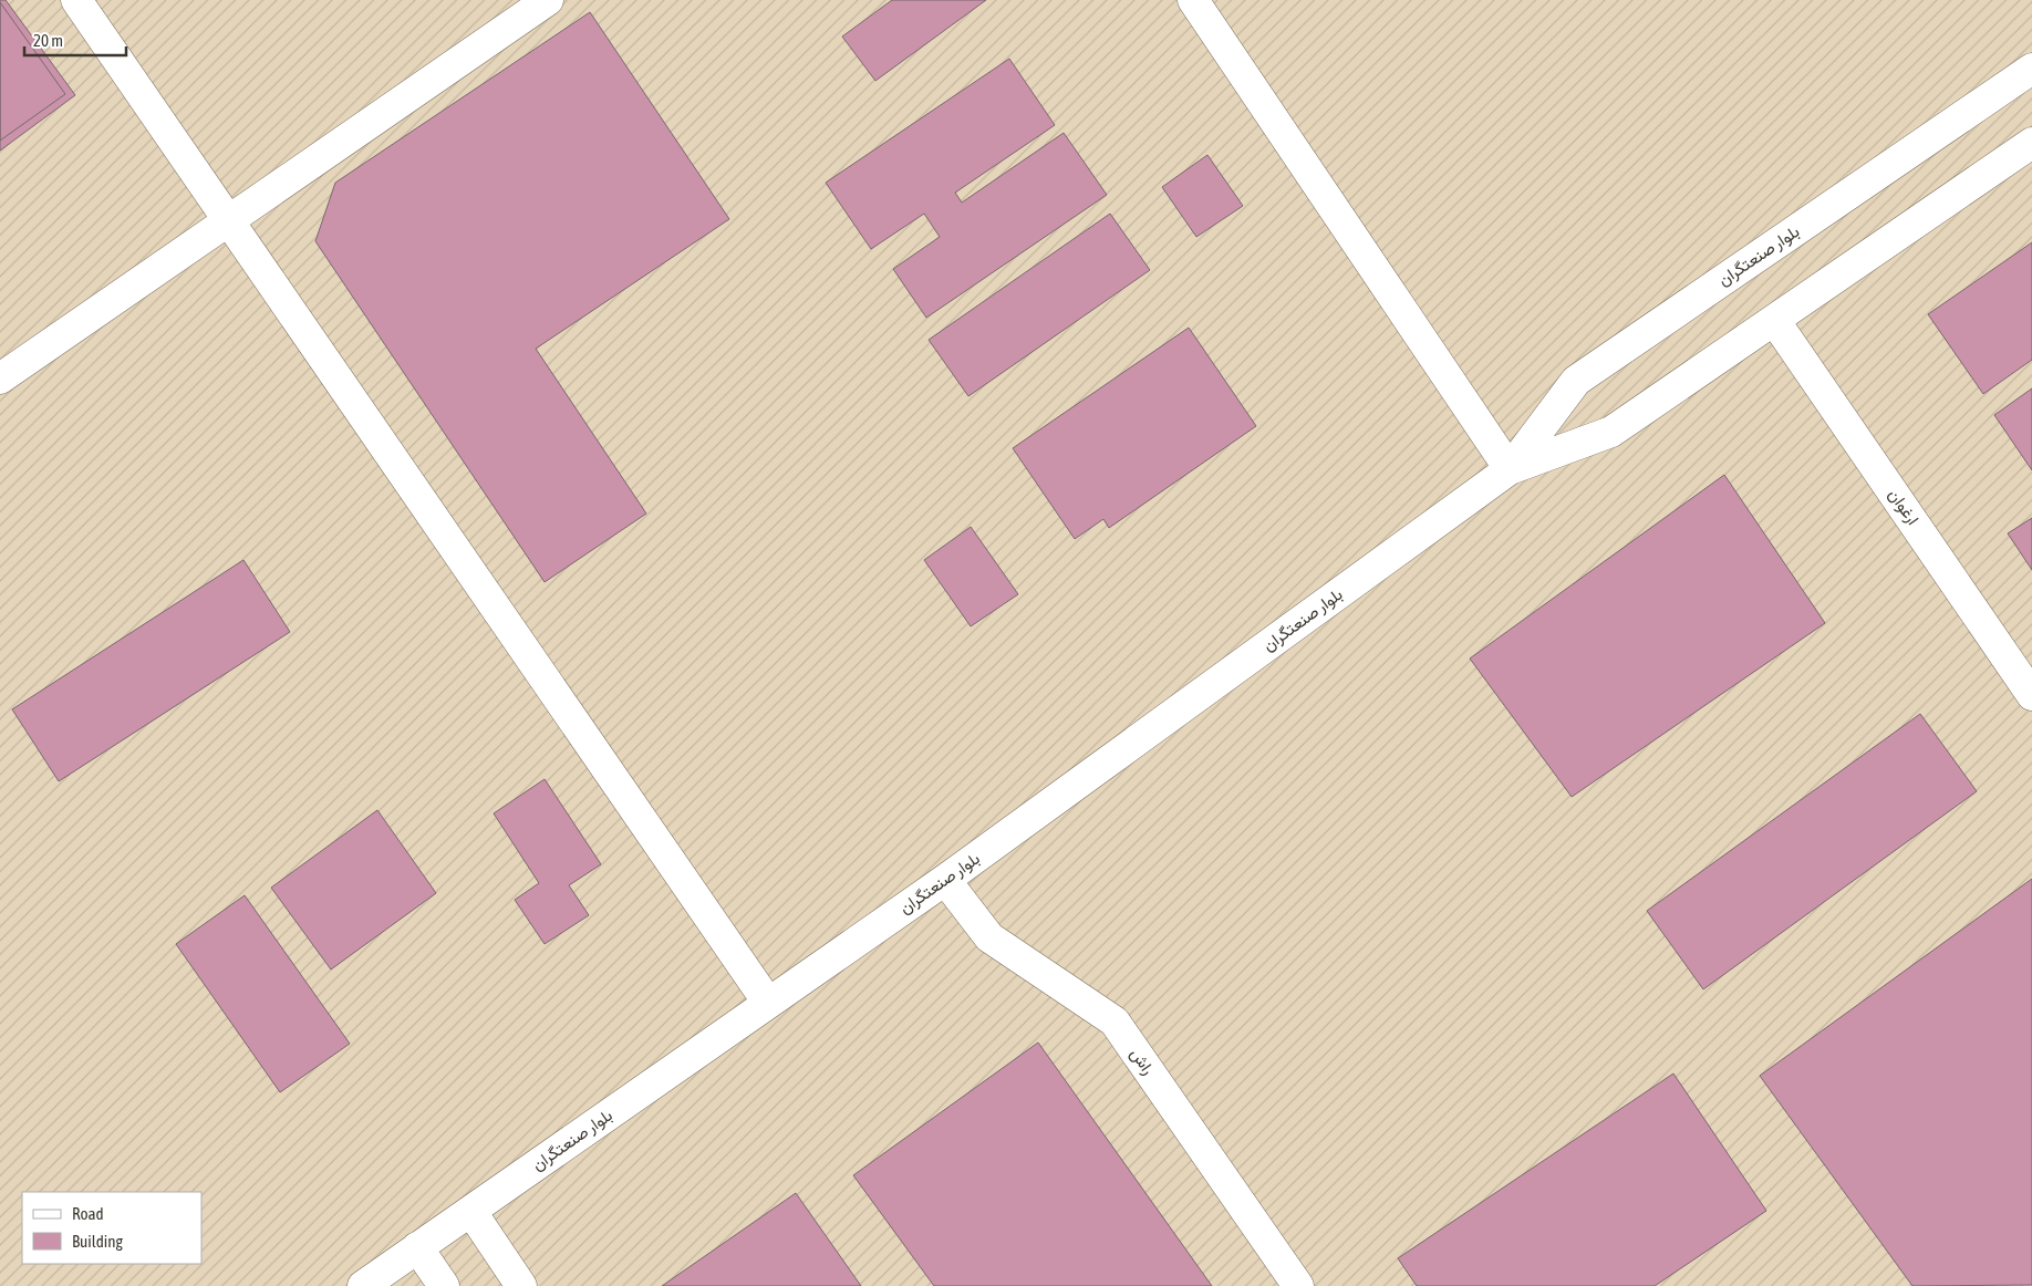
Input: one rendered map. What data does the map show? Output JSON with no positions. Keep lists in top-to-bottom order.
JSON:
{
  "streets": {
    "street": ["بلوار صنعتگران", "ارغوان", "راش"]
  },
  "crossings": [
    ["بلوار صنعتگران", "ارغوان"],
    ["بلوار صنعتگران", "راش"]
  ],
  "legend": ["Road", "Building"],
  "scale_bar": "20 m"
}
